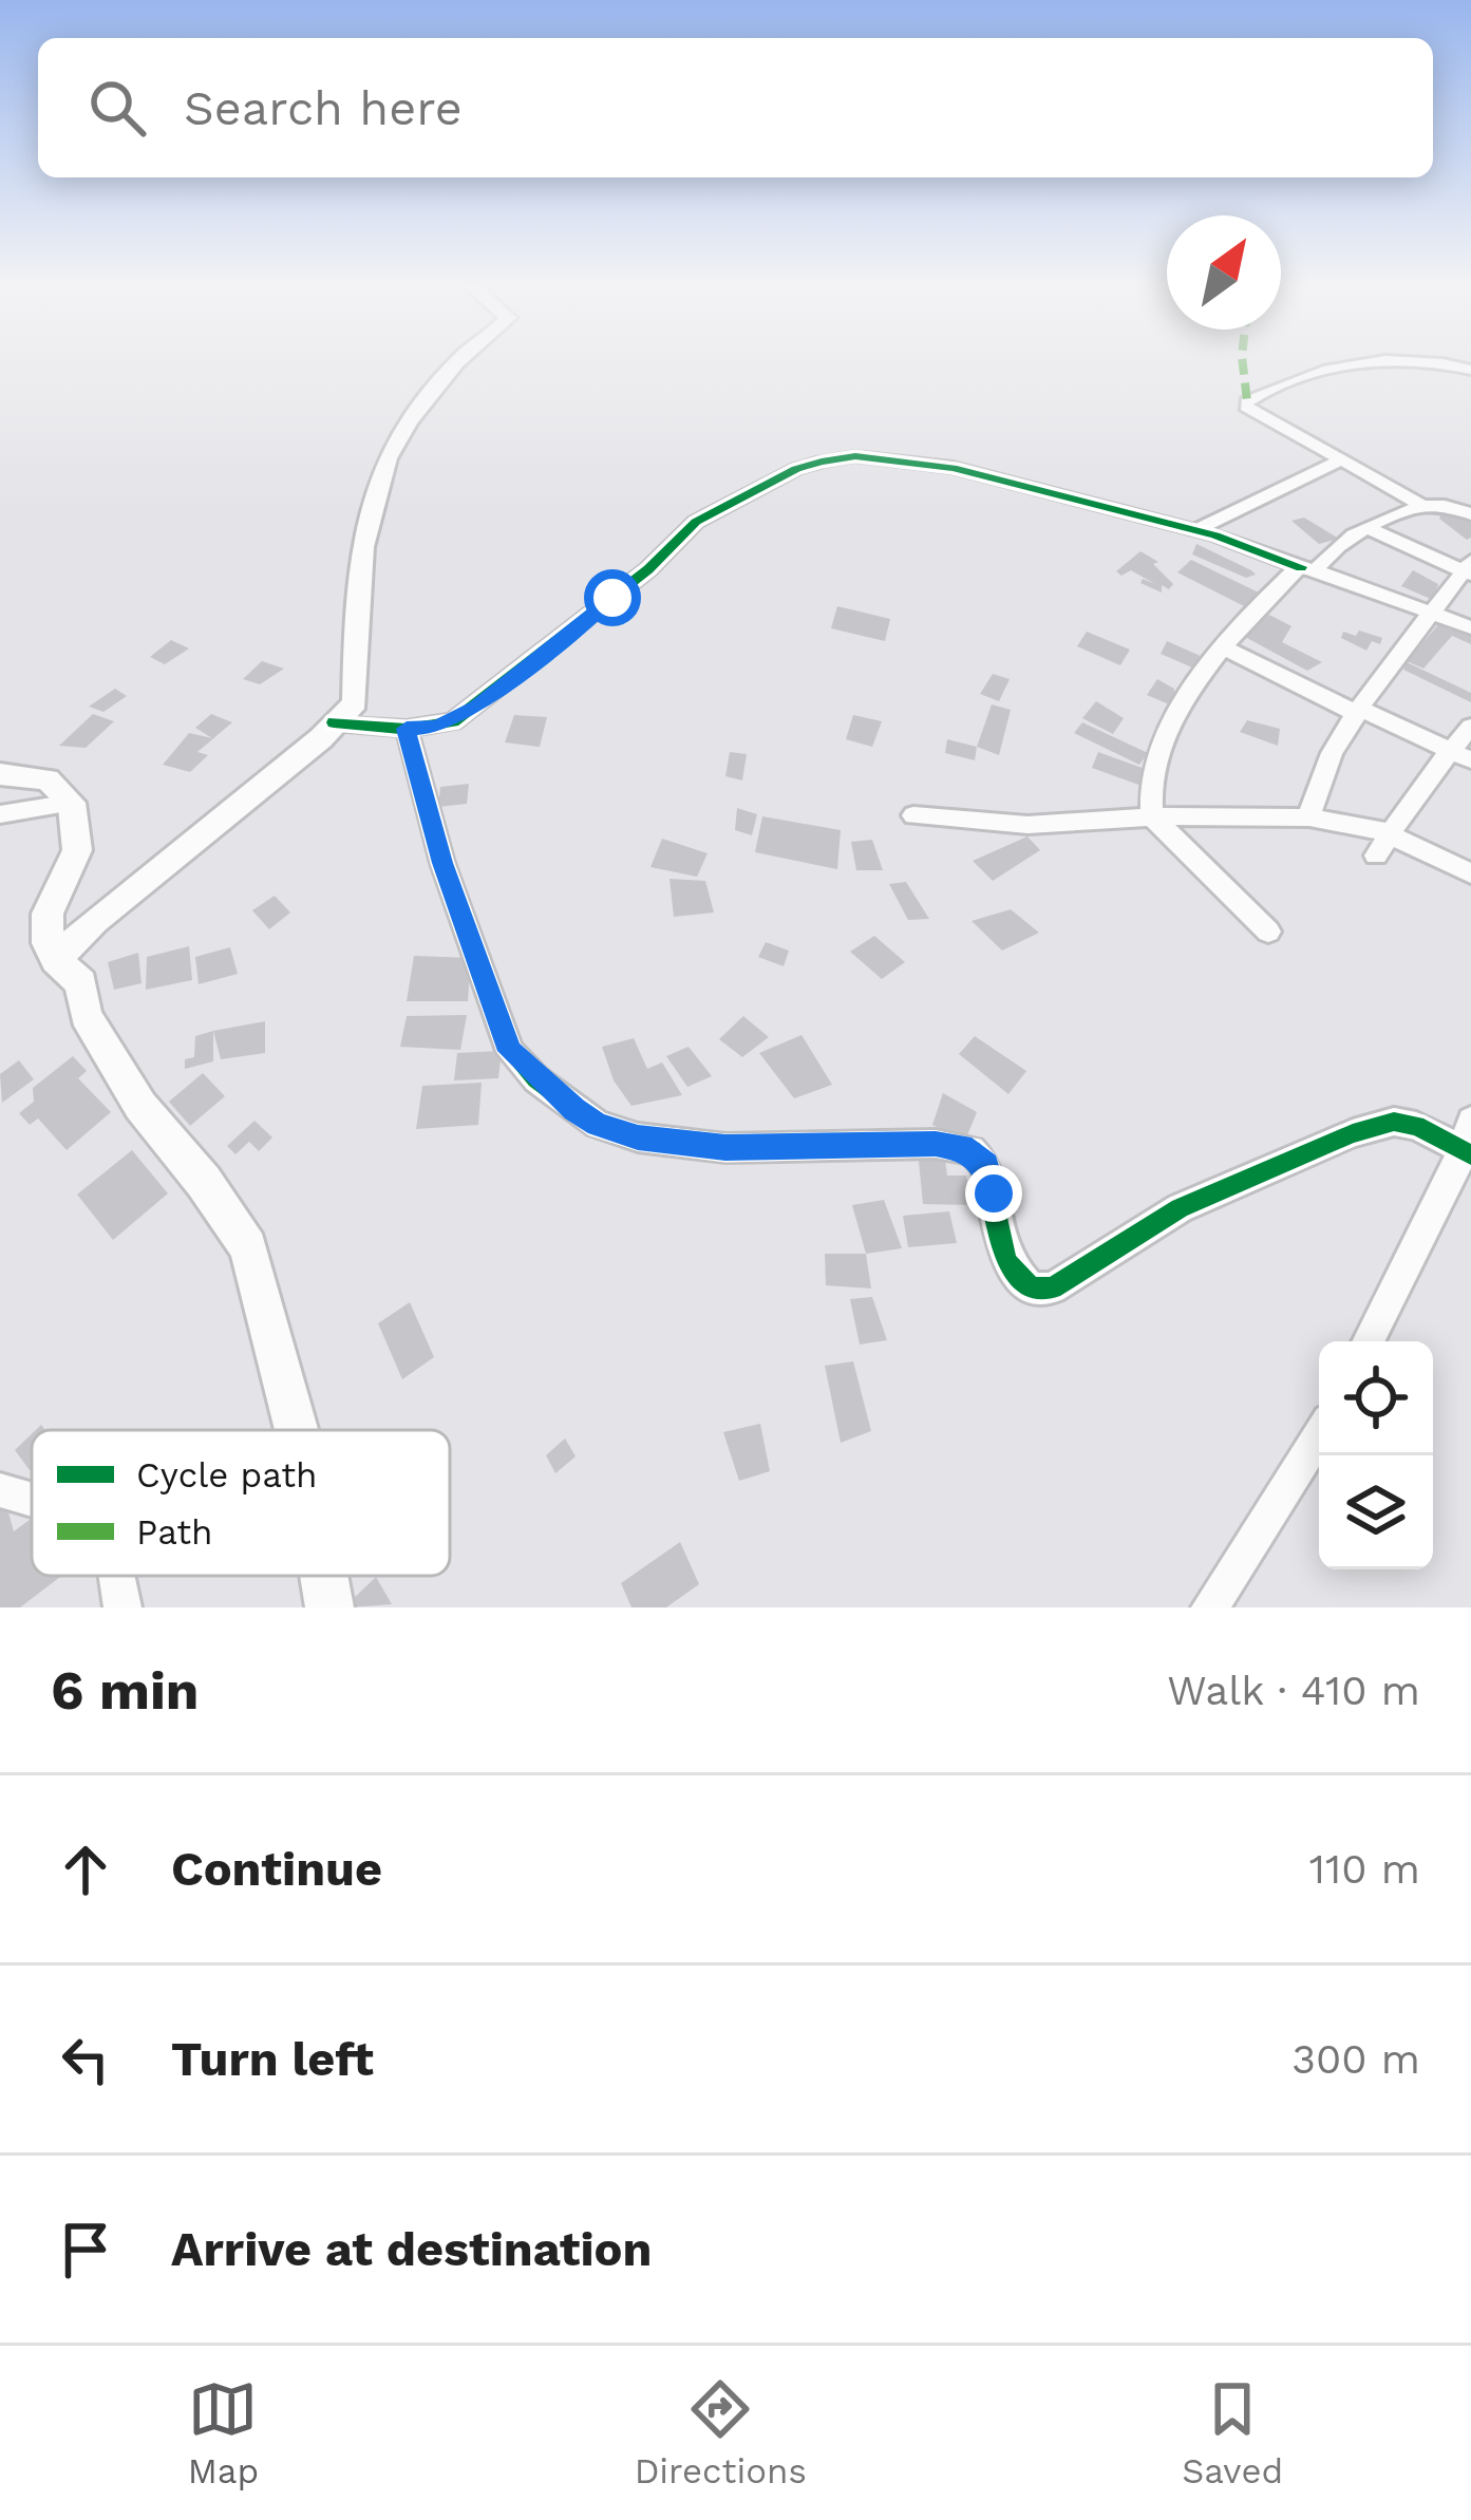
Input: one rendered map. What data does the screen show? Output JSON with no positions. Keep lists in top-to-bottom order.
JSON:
{
  "legend": ["Cycle path", "Path"],
  "north": "top right",
  "page": {
    "search": "Search here",
    "heading": ["6 min", "Walk · 410 m"],
    "list": [
      ["Continue", "110 m"],
      ["Turn left", "300 m"],
      "Arrive at destination"
    ],
    "nav": ["Map", "Directions", "Saved"]
  }
}
